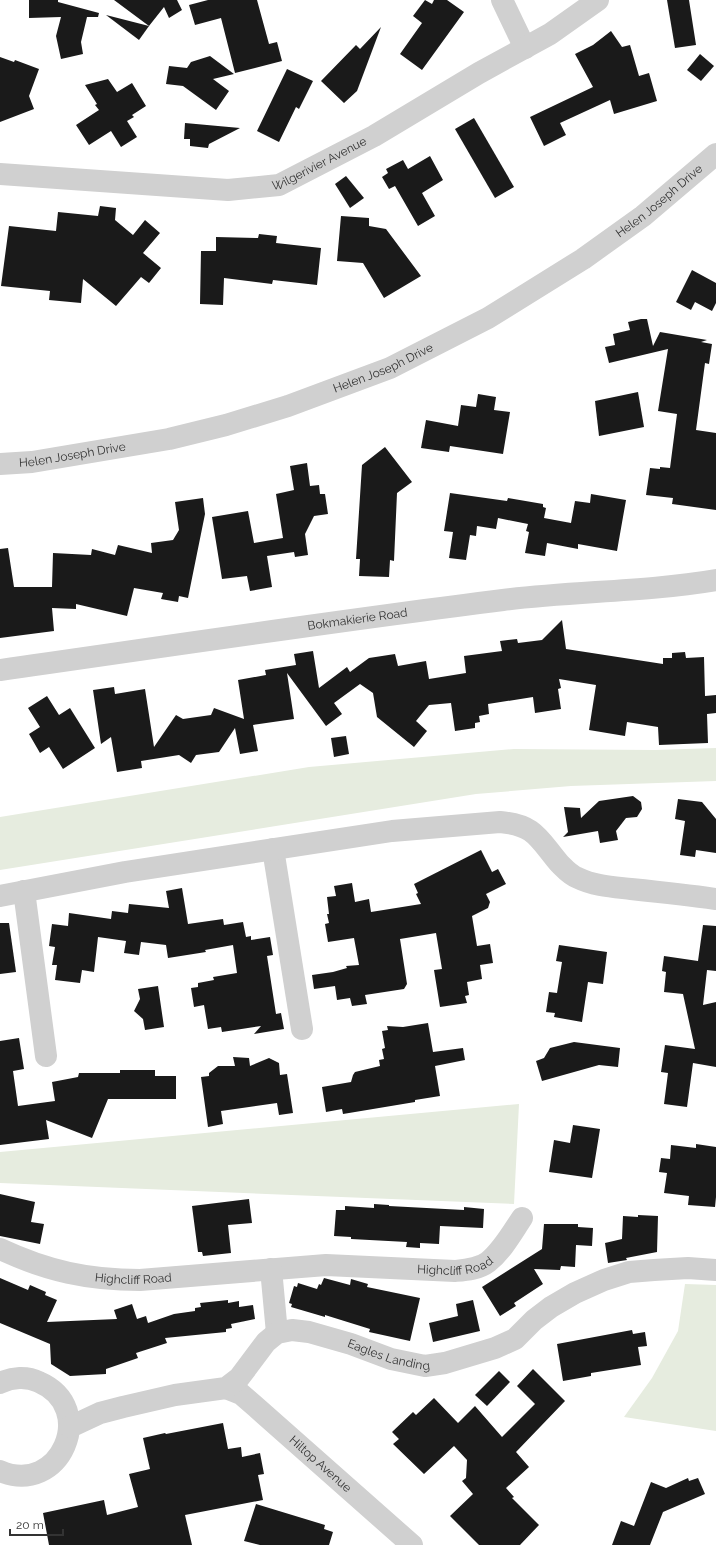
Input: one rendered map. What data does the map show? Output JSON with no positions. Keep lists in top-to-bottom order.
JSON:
{
  "streets": {
    "street": [
      "Wilgerivier Avenue",
      "Helen Joseph Drive",
      "Bokmakierie Road",
      "Highcliff Road",
      "Eagles Landing",
      "Hiltop Avenue"
    ]
  },
  "scale_bar": "20 m"
}
